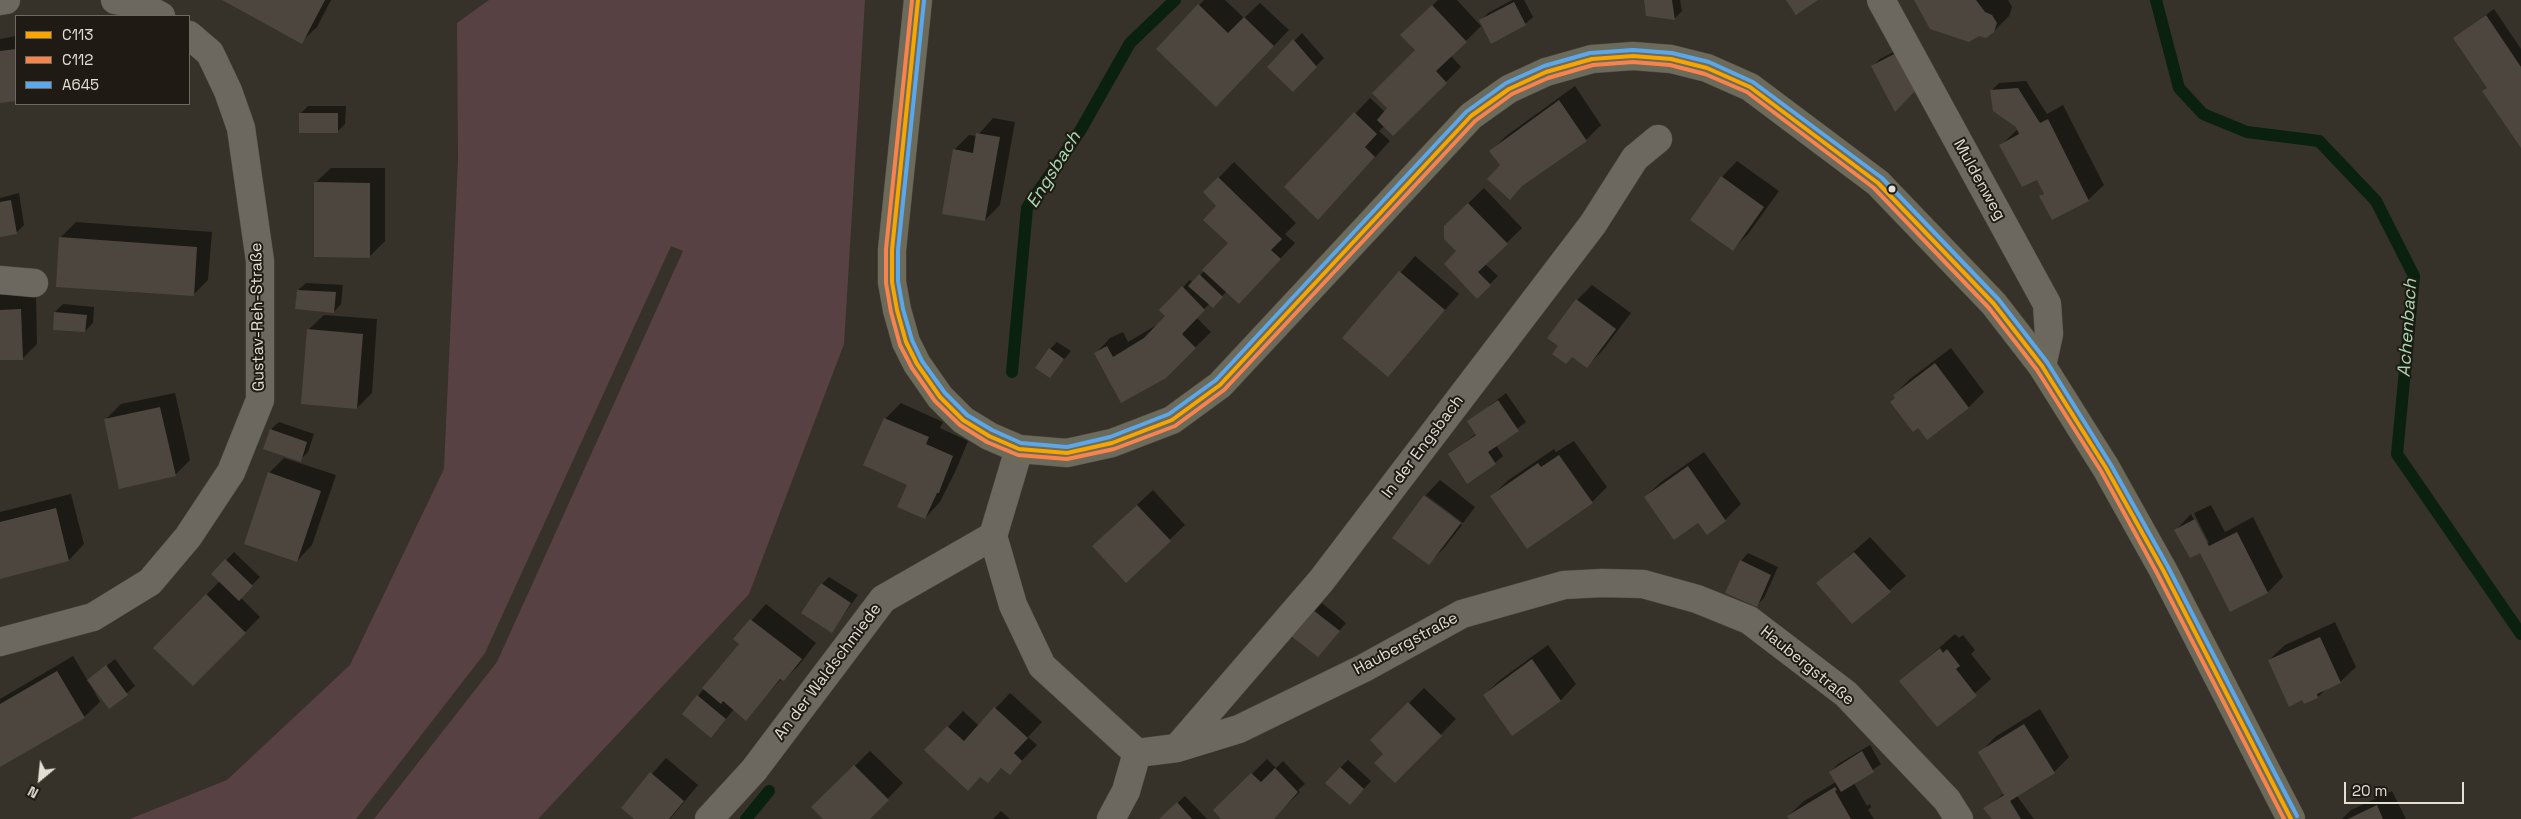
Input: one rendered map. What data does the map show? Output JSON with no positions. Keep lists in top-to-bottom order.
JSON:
{
  "streets": {
    "street": [
      "Muldenweg",
      "Gustav-Reh-Straße",
      "In der Engsbach",
      "Haubergstraße",
      "An der Waldschmiede"
    ]
  },
  "crossings": [
    ["In der Engsbach", "Haubergstraße"]
  ],
  "water": ["Engsbach", "Achenbach"],
  "lines": ["transit line C113", "transit line C112", "transit line A645"],
  "legend": ["C113", "C112", "A645"],
  "scale_bar": "20 m",
  "north": "bottom left"
}
